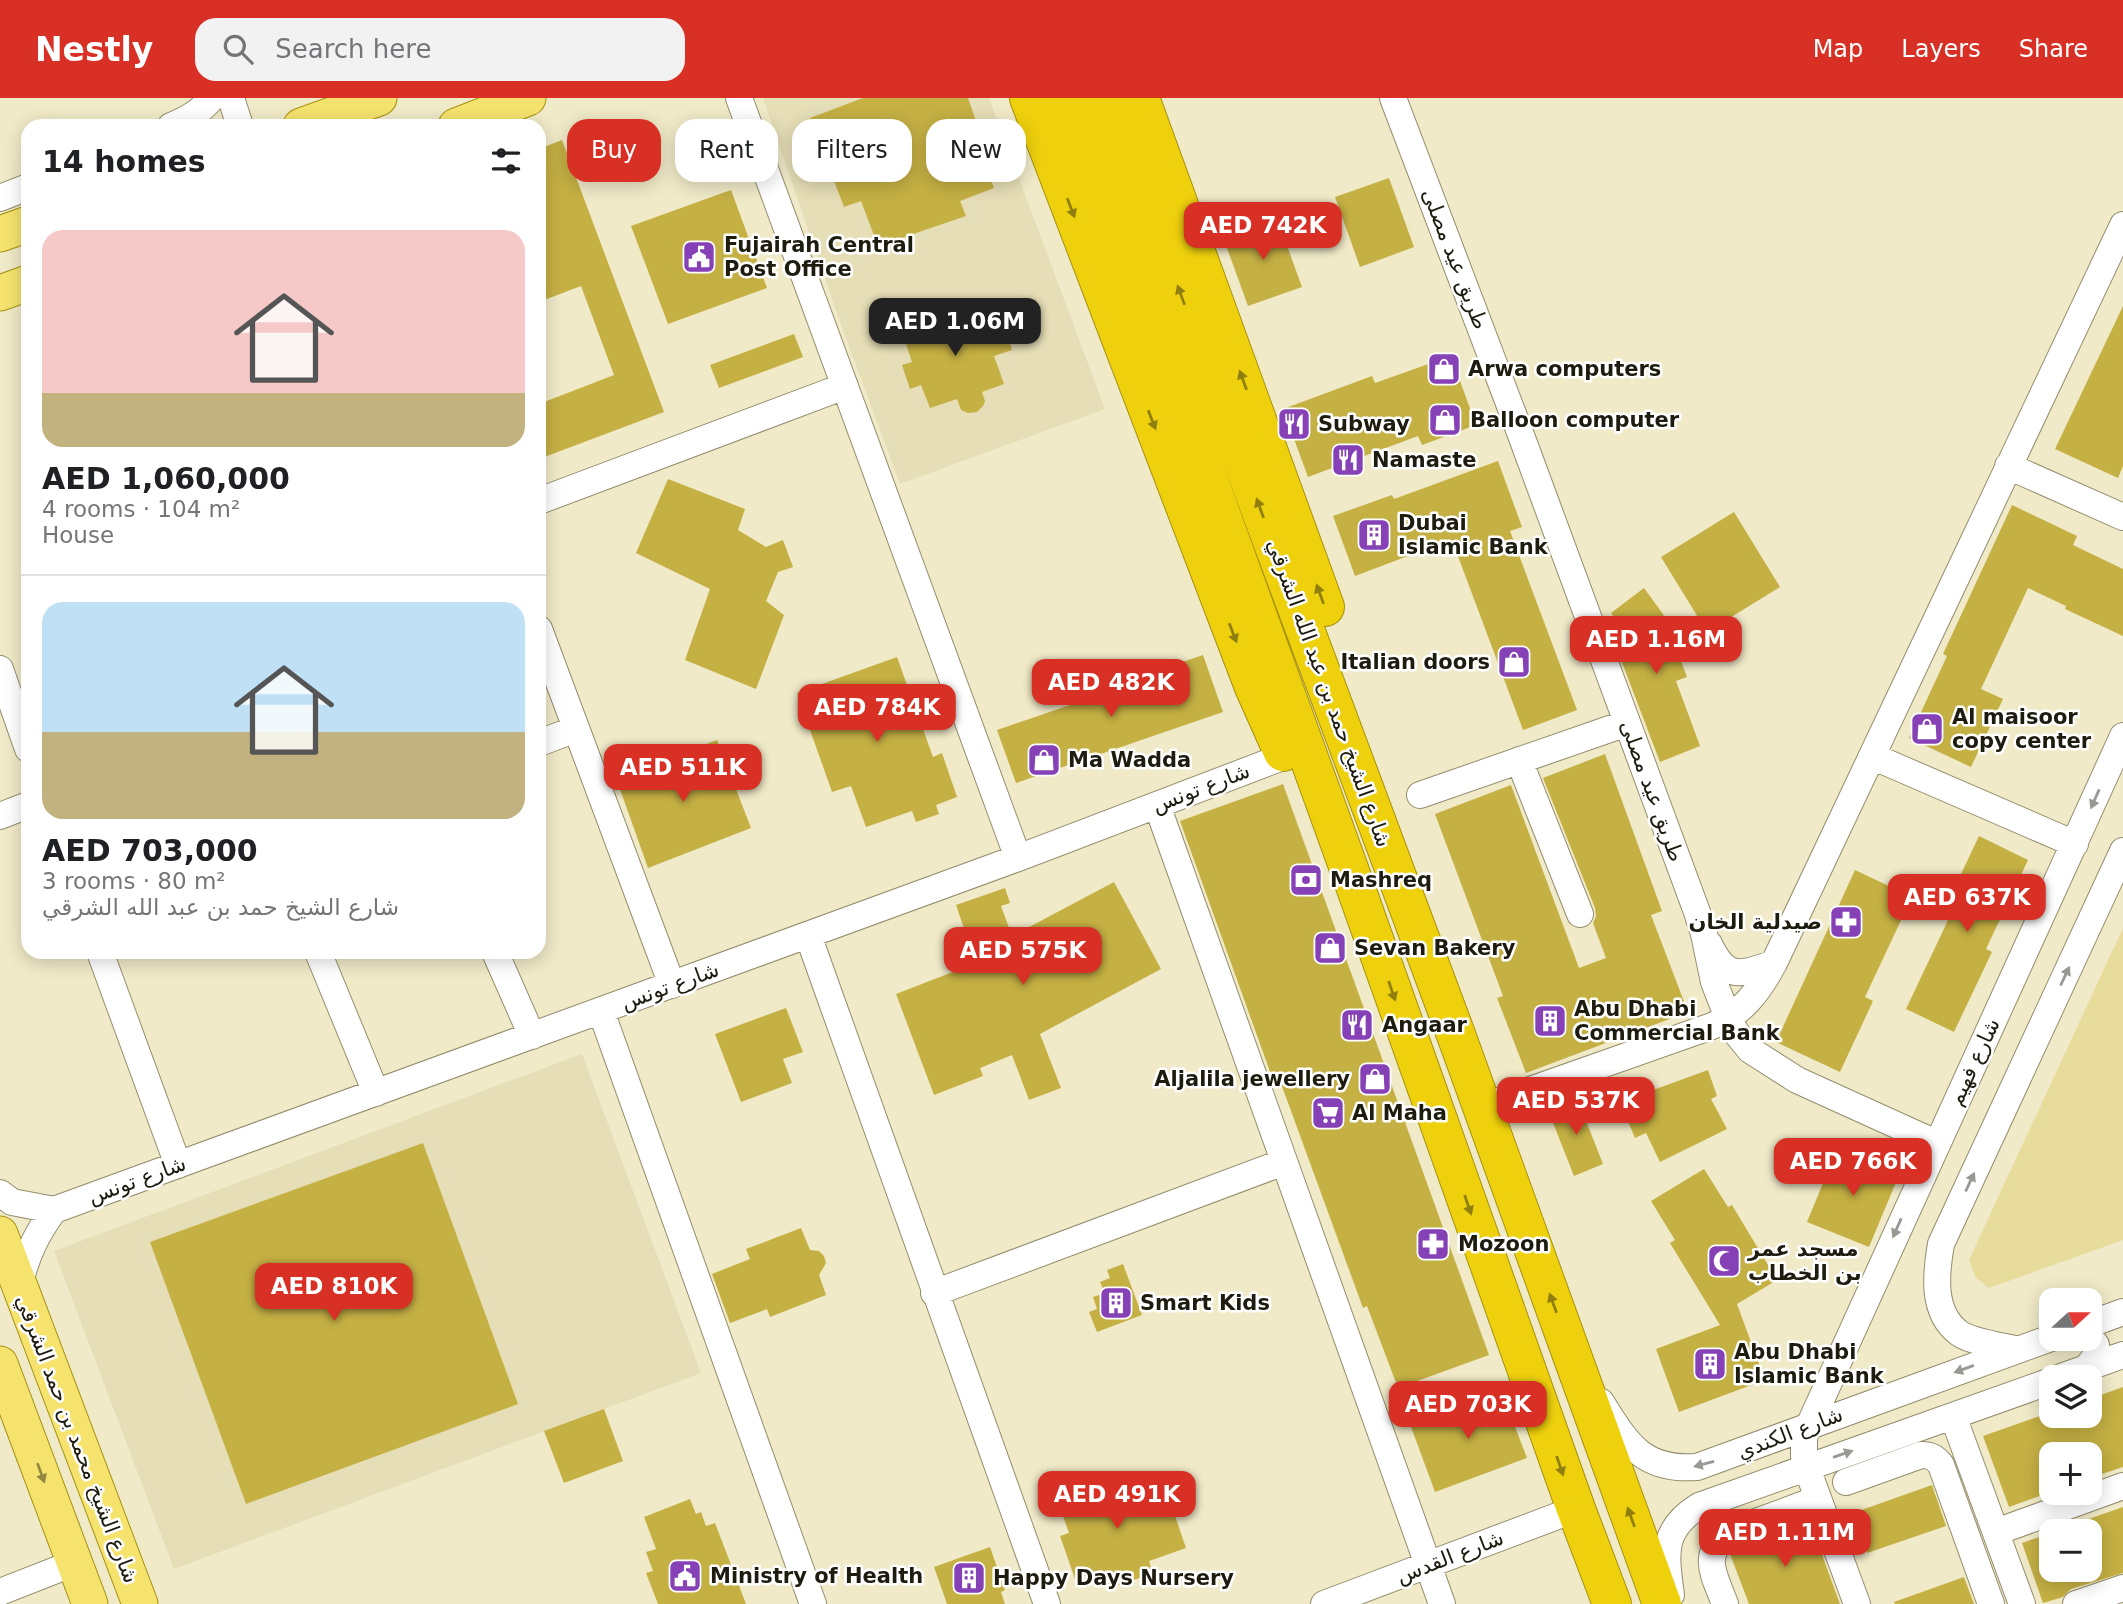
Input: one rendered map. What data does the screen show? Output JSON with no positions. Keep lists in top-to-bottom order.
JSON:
{
  "streets": {
    "highway": ["شارع الشيخ حمد بن عبد الله الشرقي"],
    "main road": ["شارع الشيخ محمد بن حمد الشرقي"],
    "street": [
      "طريق عيد مصلى",
      "شارع تونس",
      "شارع فهيم",
      "شارع الكندي",
      "شارع القدس"
    ]
  },
  "crossings": [
    ["طريق عيد مصلى", "شارع فهيم"],
    ["شارع الشيخ حمد بن عبد الله الشرقي", "شارع الكندي"],
    ["شارع الشيخ حمد بن عبد الله الشرقي", "شارع القدس"],
    ["شارع فهيم", "شارع الكندي"]
  ],
  "one_way": ["شارع فهيم"],
  "places": {
    "public building": ["Fujairah Central Post Office", "Ministry of Health"],
    "shop": [
      "Arwa computers",
      "Balloon computer",
      "Italian doors",
      "Al maisoor copy center",
      "Ma Wadda",
      "Sevan Bakery",
      "Aljalila jewellery"
    ],
    "restaurant": ["Subway", "Namaste", "Angaar"],
    "building": [
      "Dubai Islamic Bank",
      "Abu Dhabi Commercial Bank",
      "Smart Kids",
      "Abu Dhabi Islamic Bank",
      "Happy Days Nursery"
    ],
    "bank": ["Mashreq"],
    "pharmacy": ["صيدلية الخان", "Mozoon"],
    "supermarket": ["Al Maha"],
    "mosque": ["مسجد عمر بن الخطاب"]
  },
  "north": "right",
  "page": {
    "header": "Nestly",
    "search": "Search here",
    "nav": ["Map", "Layers", "Share"],
    "chip": [
      "Buy",
      "Rent",
      "Filters",
      "New"
    ],
    "heading": "14 homes",
    "price": [
      "AED 742K",
      "AED 1.06M",
      "AED 1.16M",
      "AED 482K",
      "AED 784K",
      "AED 511K",
      "AED 637K",
      "AED 575K",
      "AED 537K",
      "AED 766K",
      "AED 810K",
      "AED 703K",
      "AED 491K",
      "AED 1.11M"
    ],
    "list": [
      {
        "name": "AED 1,060,000",
        "note": "4 rooms · 104 m² · House"
      },
      {
        "name": "AED 703,000",
        "note": "3 rooms · 80 m² · شارع الشيخ حمد بن عبد الله الشرقي"
      }
    ],
    "map_buttons": ["+", "−"]
  }
}
